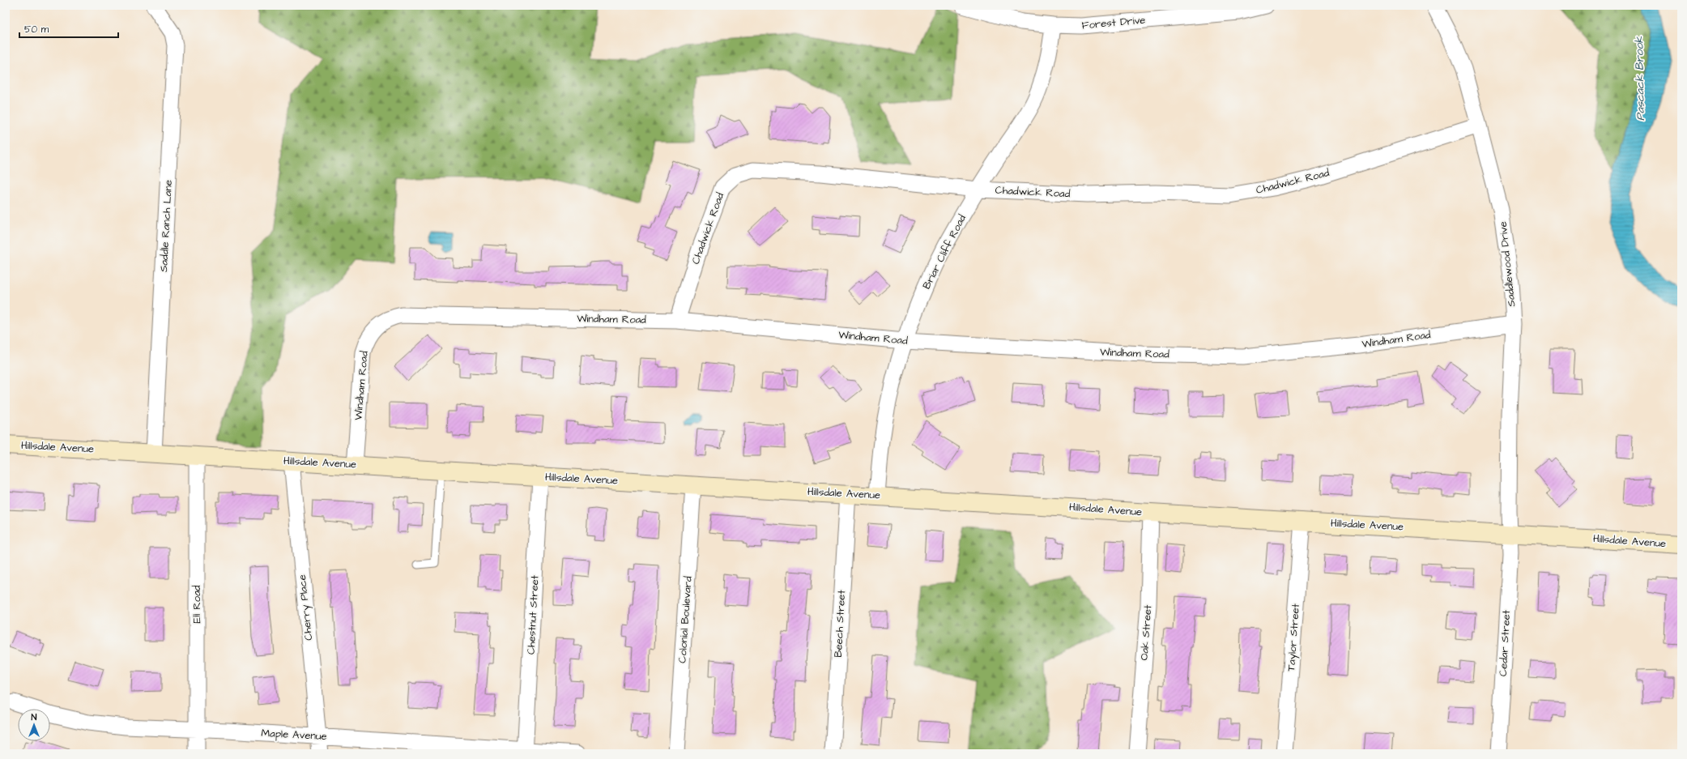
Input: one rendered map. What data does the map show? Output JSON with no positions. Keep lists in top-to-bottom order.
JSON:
{
  "streets": {
    "street": [
      "Forest Drive",
      "Chadwick Road",
      "Saddle Ranch Lane",
      "Briar Cliff Road",
      "Saddlewood Drive",
      "Windham Road",
      "Hillsdale Avenue",
      "Ell Road",
      "Cherry Place",
      "Chestnut Street",
      "Colonial Boulevard",
      "Beech Street",
      "Oak Street",
      "Taylor Street",
      "Cedar Street",
      "Maple Avenue"
    ]
  },
  "crossings": [
    ["Forest Drive", "Briar Cliff Road"],
    ["Chadwick Road", "Briar Cliff Road"],
    ["Chadwick Road", "Saddlewood Drive"],
    ["Chadwick Road", "Windham Road"],
    ["Saddle Ranch Lane", "Hillsdale Avenue"],
    ["Briar Cliff Road", "Windham Road"],
    ["Briar Cliff Road", "Hillsdale Avenue"],
    ["Saddlewood Drive", "Windham Road"],
    ["Saddlewood Drive", "Hillsdale Avenue"],
    ["Saddlewood Drive", "Cedar Street"],
    ["Windham Road", "Hillsdale Avenue"],
    ["Hillsdale Avenue", "Ell Road"],
    ["Hillsdale Avenue", "Cherry Place"],
    ["Hillsdale Avenue", "Chestnut Street"],
    ["Hillsdale Avenue", "Colonial Boulevard"],
    ["Hillsdale Avenue", "Beech Street"],
    ["Hillsdale Avenue", "Oak Street"],
    ["Hillsdale Avenue", "Taylor Street"],
    ["Hillsdale Avenue", "Cedar Street"],
    ["Ell Road", "Maple Avenue"],
    ["Cherry Place", "Maple Avenue"],
    ["Chestnut Street", "Maple Avenue"]
  ],
  "water": ["Pascack Brook"],
  "scale_bar": "50 m",
  "north": "top"
}
